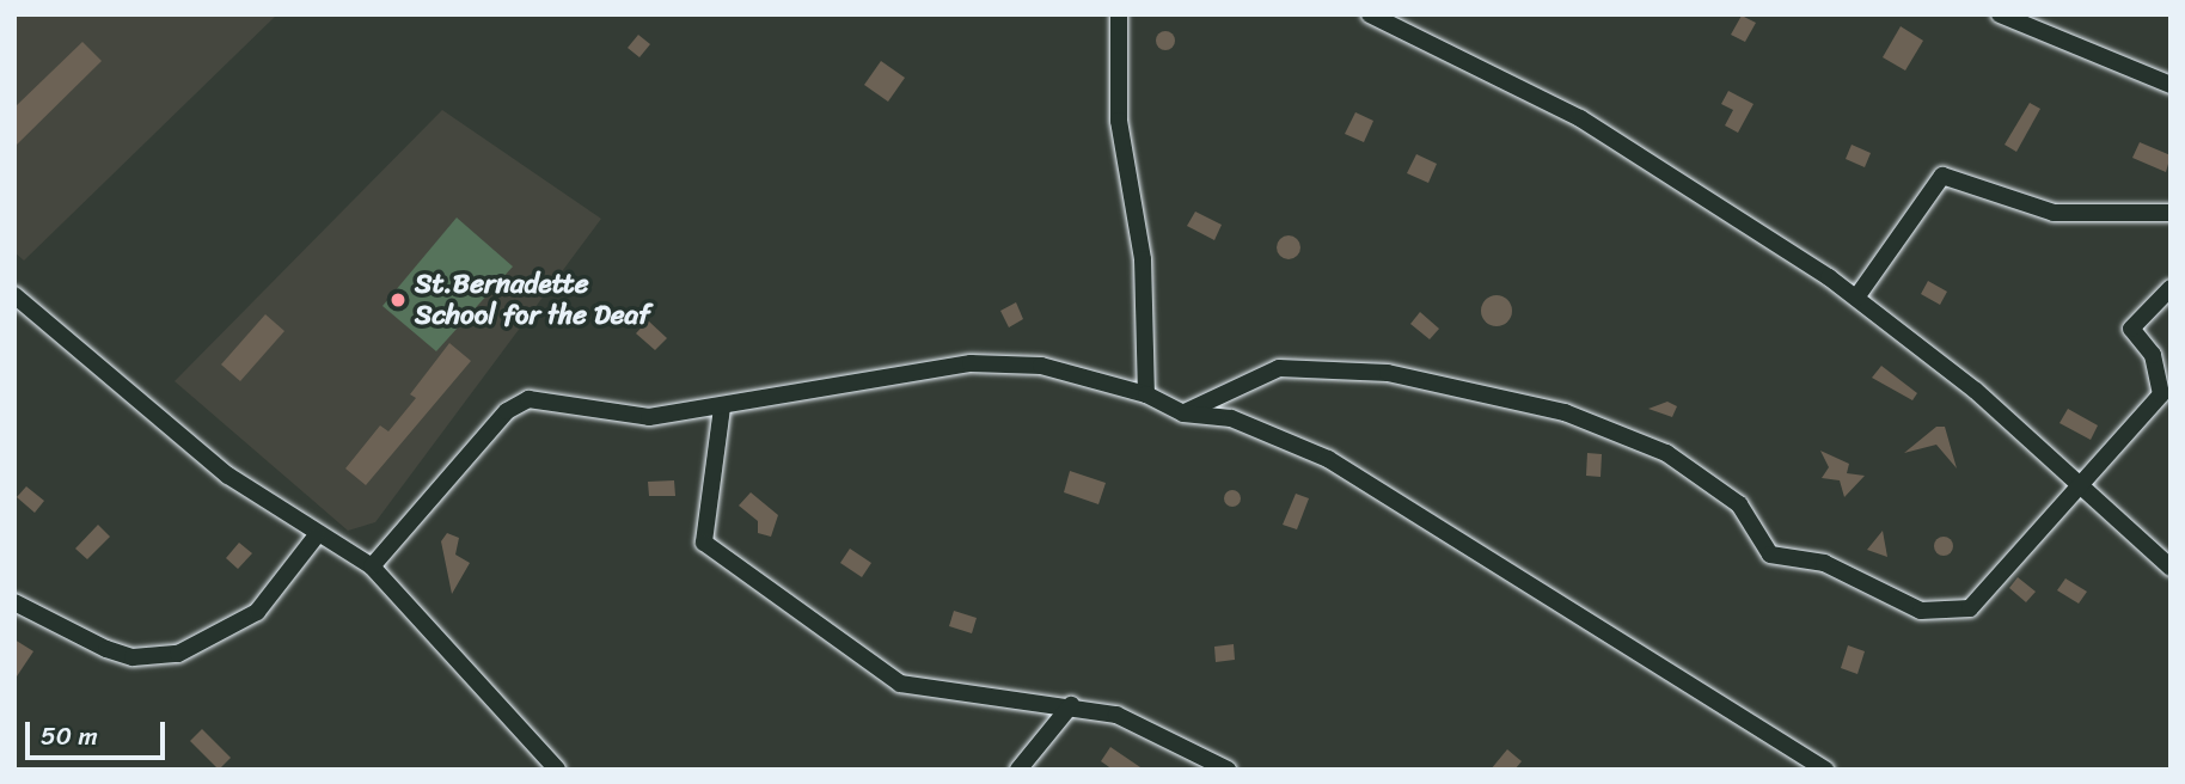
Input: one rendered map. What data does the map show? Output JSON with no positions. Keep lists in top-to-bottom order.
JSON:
{
  "places": ["St.Bernadette School for the Deaf"],
  "scale_bar": "50 m"
}
